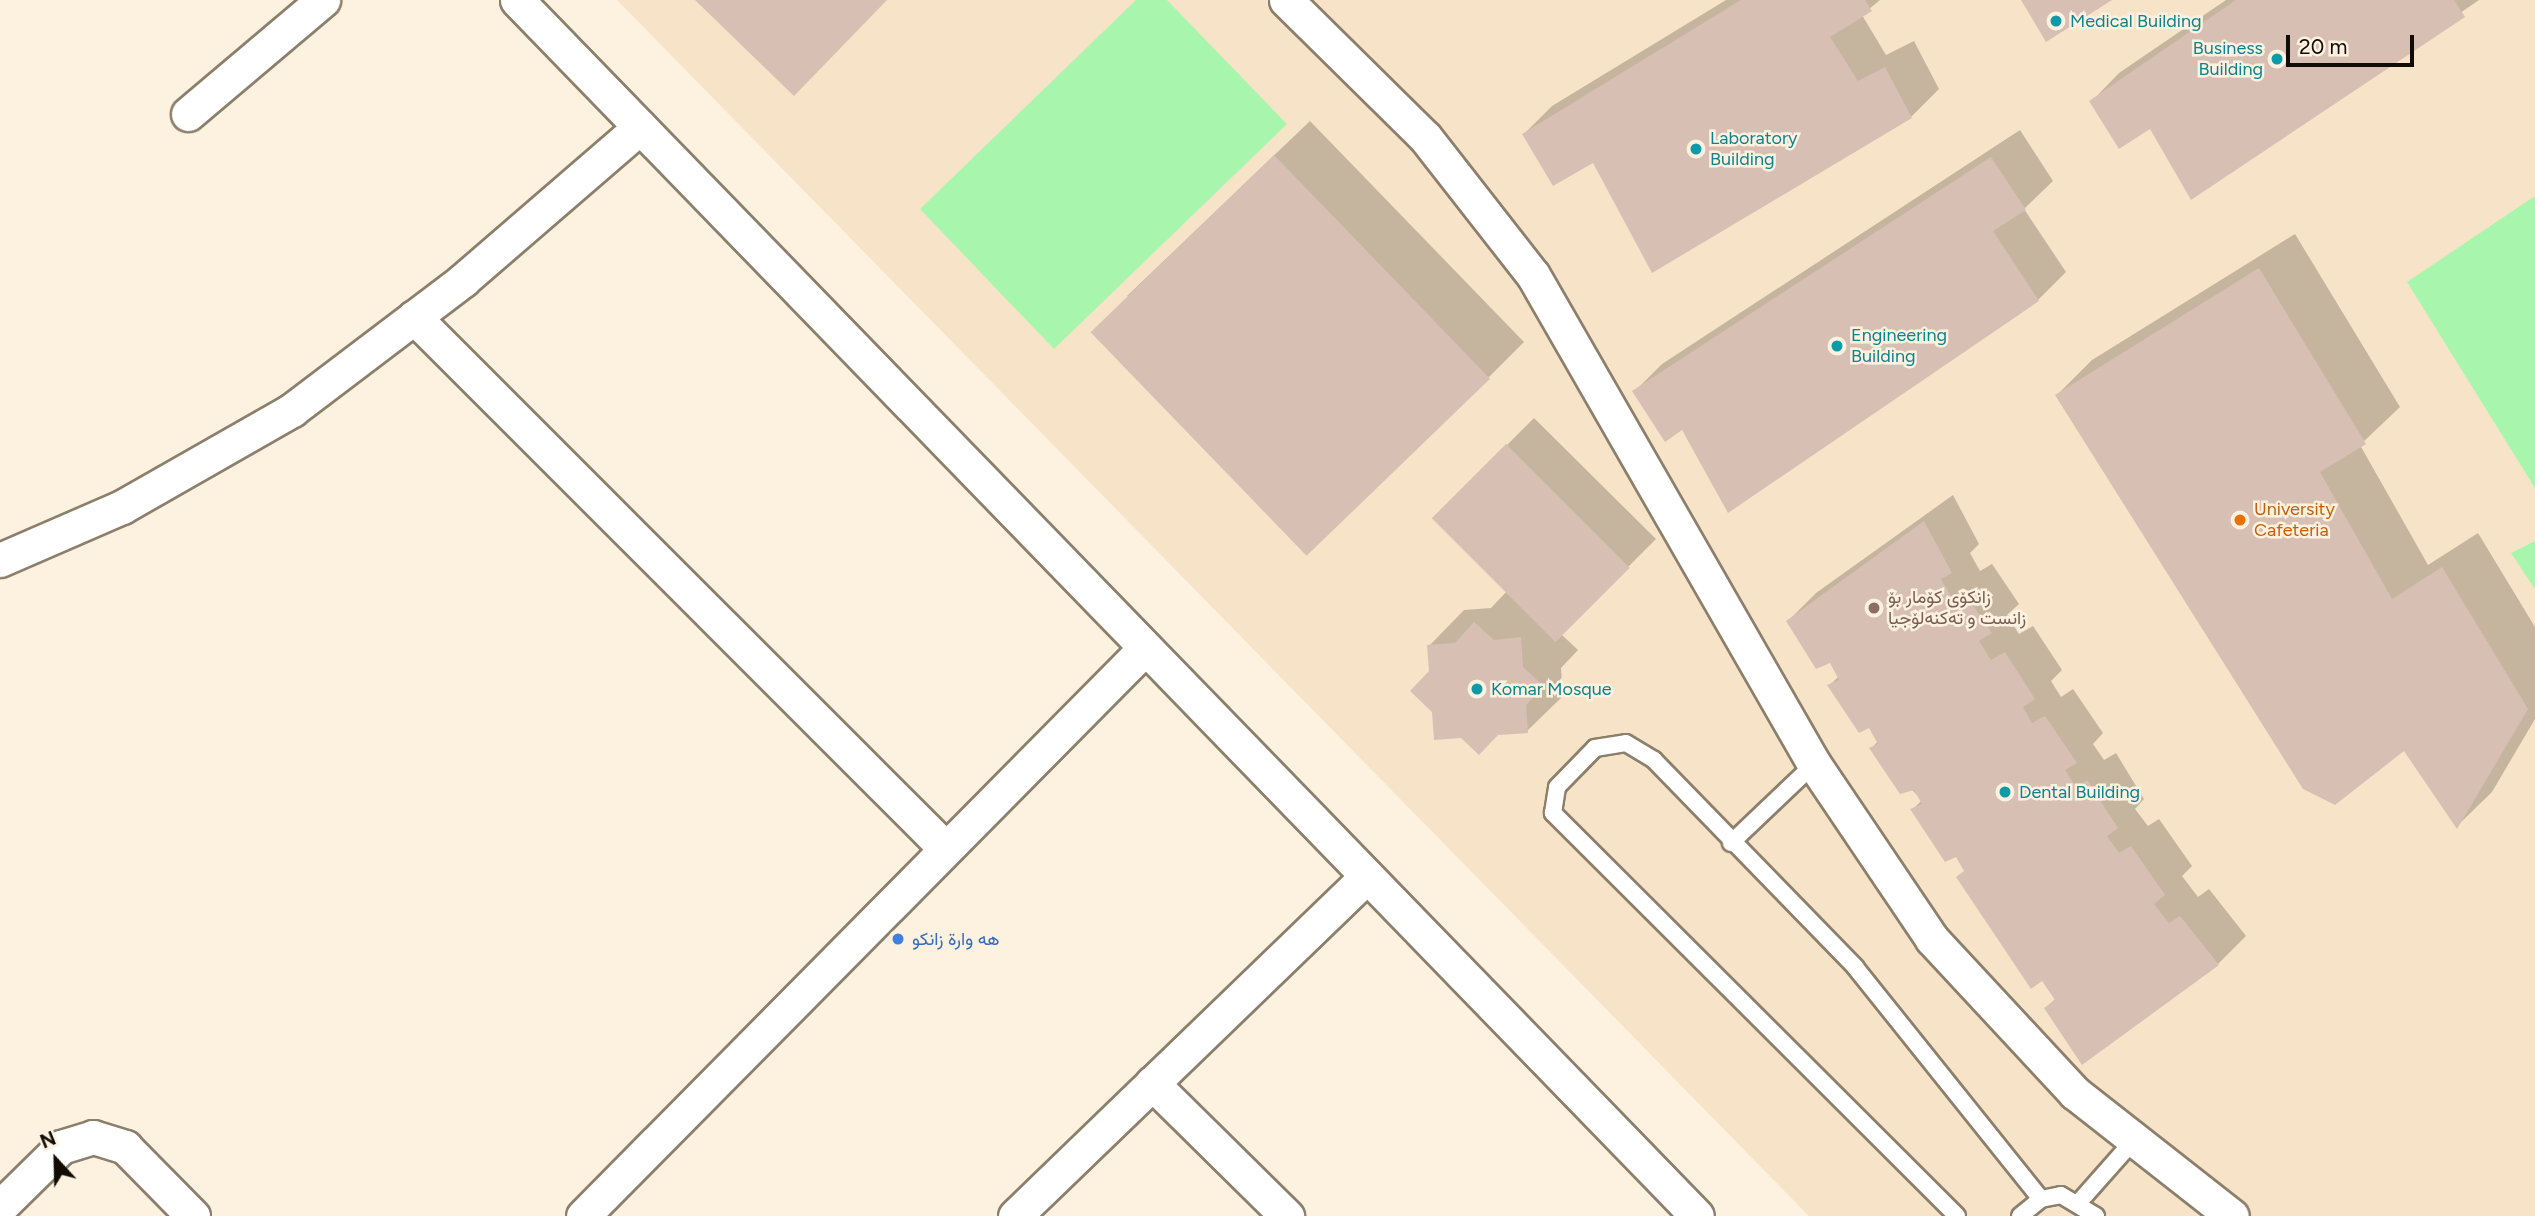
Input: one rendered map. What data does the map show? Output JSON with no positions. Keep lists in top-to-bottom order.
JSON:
{
  "places": [
    "Medical Building",
    "Business Building",
    "Laboratory Building",
    "Engineering Building",
    "University Cafeteria",
    "زانکۆی کۆمار بۆ زانست و تەکنەلۆجیا",
    "Komar Mosque",
    "Dental Building",
    "هه وارة زانكو"
  ],
  "scale_bar": "20 m",
  "north": "top"
}
